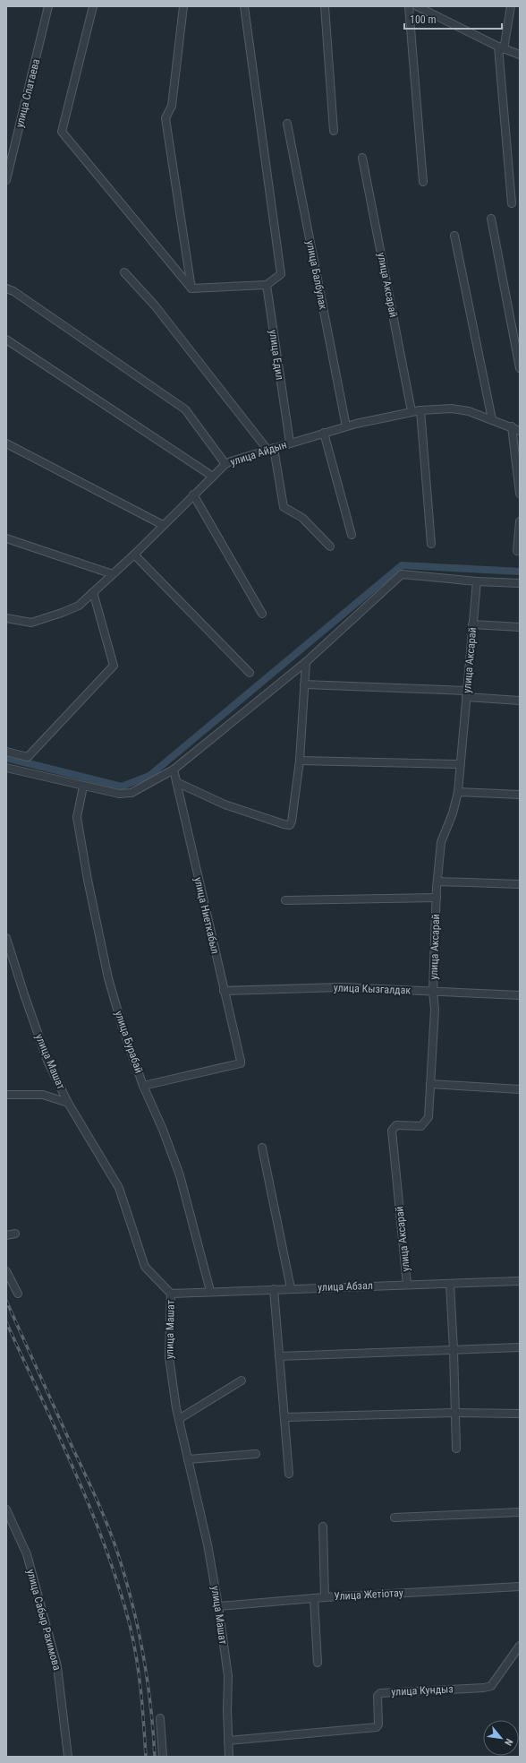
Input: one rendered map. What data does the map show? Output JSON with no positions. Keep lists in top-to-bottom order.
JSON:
{
  "streets": {
    "street": [
      "улица Спатаева",
      "улица Балбулак",
      "улица Аксарай",
      "улица Едил",
      "улица Айдын",
      "улица Ниеткабыл",
      "улица Кызгалдак",
      "улица Бурабай",
      "улица Машат",
      "улица Абзал",
      "Улица Жетіотау",
      "улица Сабыр Рахимова",
      "улица Кундыз"
    ]
  },
  "crossings": [
    ["улица Балбулак", "улица Айдын"],
    ["улица Аксарай", "улица Айдын"],
    ["улица Аксарай", "улица Кызгалдак"],
    ["улица Аксарай", "улица Абзал"],
    ["улица Едил", "улица Айдын"],
    ["улица Ниеткабыл", "улица Кызгалдак"],
    ["улица Ниеткабыл", "улица Бурабай"],
    ["улица Бурабай", "улица Абзал"],
    ["улица Машат", "улица Абзал"],
    ["улица Машат", "Улица Жетіотау"],
    ["улица Машат", "улица Кундыз"]
  ],
  "scale_bar": "100 m",
  "north": "bottom right"
}
